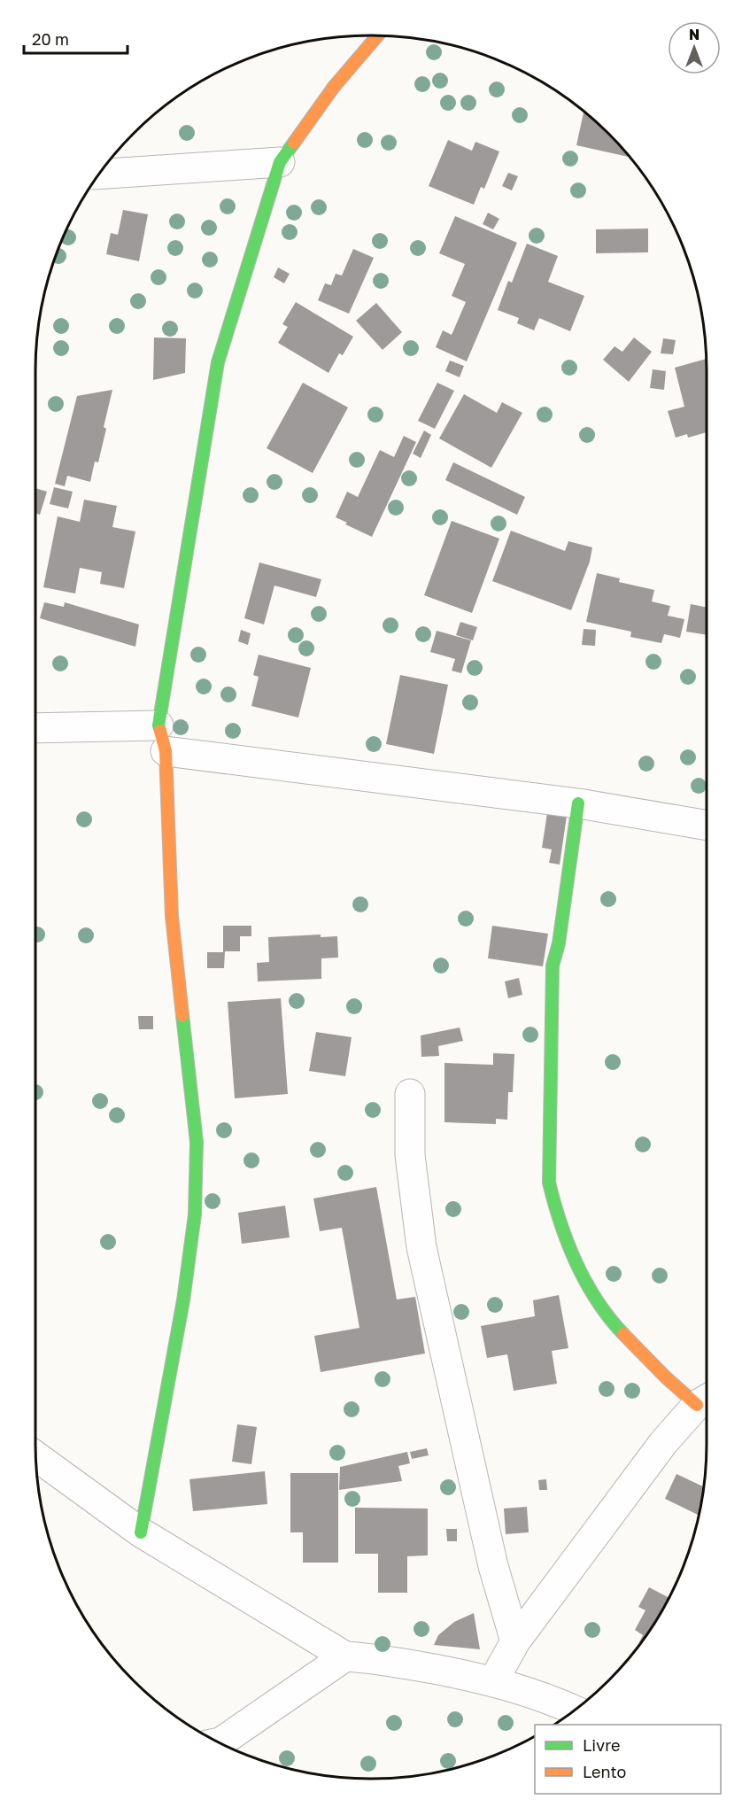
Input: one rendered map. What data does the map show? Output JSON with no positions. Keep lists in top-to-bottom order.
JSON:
{
  "legend": ["Livre", "Lento"],
  "scale_bar": "20 m",
  "north": "top"
}
